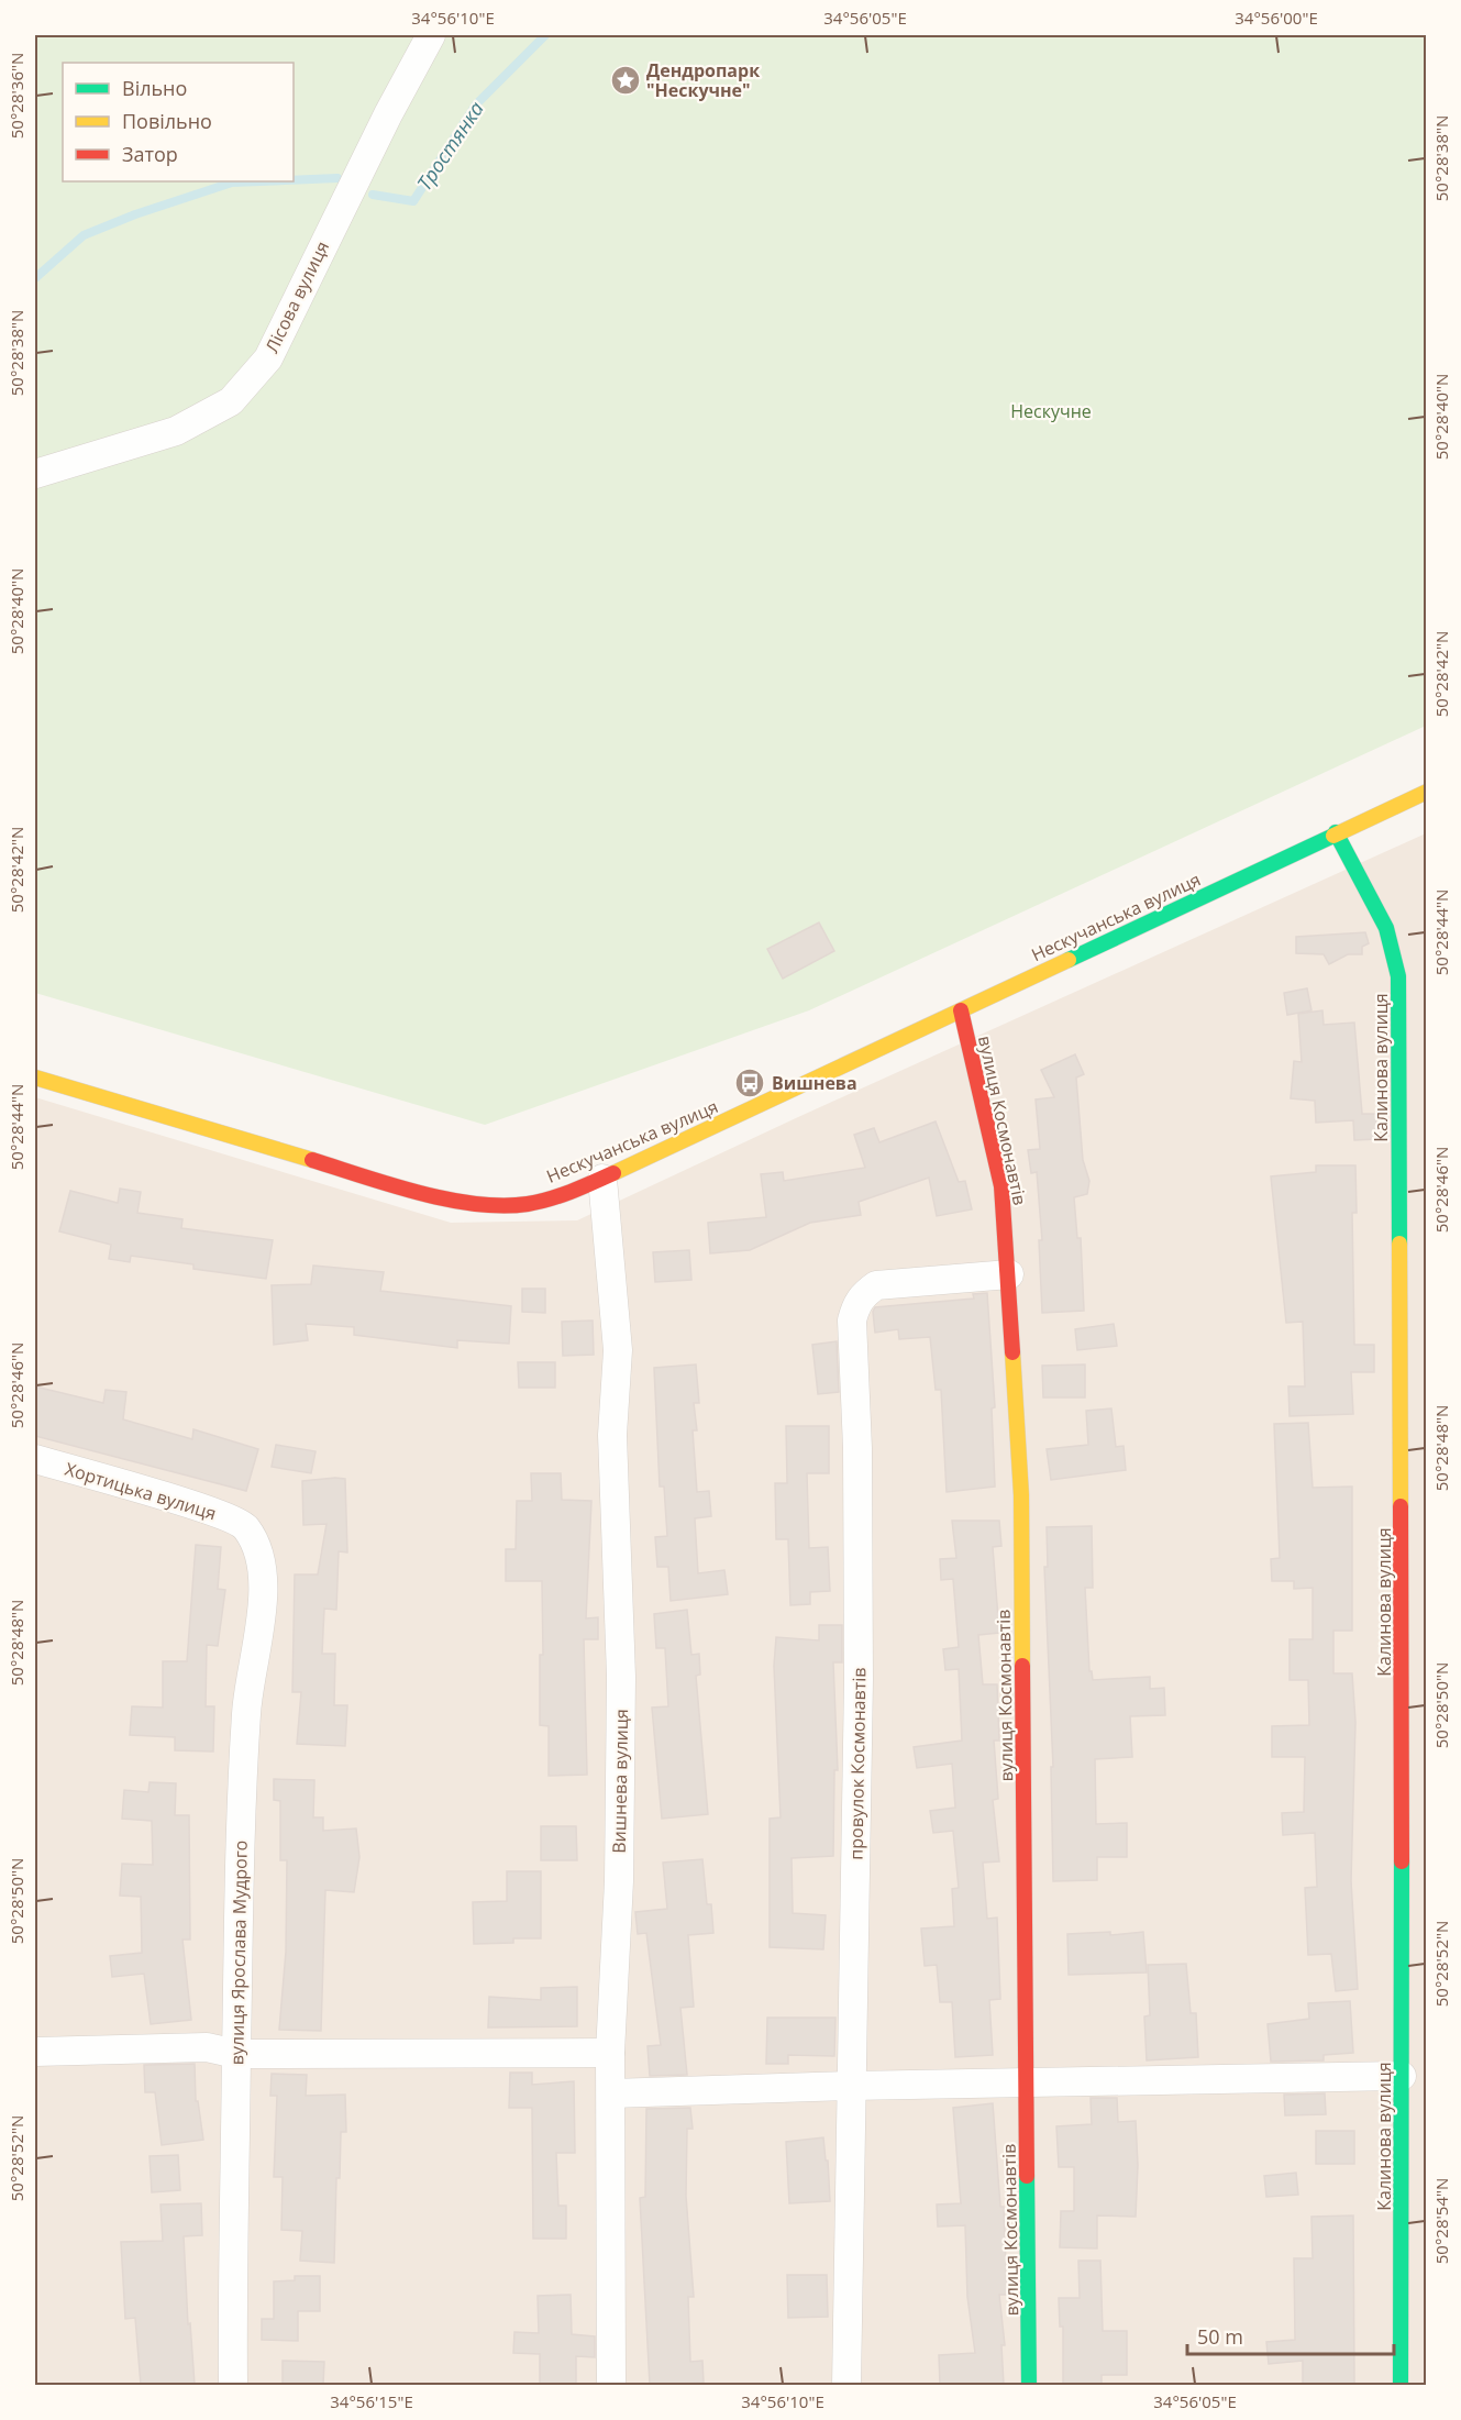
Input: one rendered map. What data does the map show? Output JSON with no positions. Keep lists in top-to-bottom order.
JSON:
{
  "streets": {
    "street": [
      "Лісова вулиця",
      "Нескучанська вулиця",
      "Калинова вулиця",
      "вулиця Космонавтів",
      "Хортицька вулиця",
      "провулок Космонавтів",
      "Вишнева вулиця",
      "вулиця Ярослава Мудрого"
    ]
  },
  "crossings": [
    ["Нескучанська вулиця", "Калинова вулиця"],
    ["Нескучанська вулиця", "вулиця Космонавтів"],
    ["Нескучанська вулиця", "Вишнева вулиця"],
    ["вулиця Космонавтів", "провулок Космонавтів"],
    ["Хортицька вулиця", "вулиця Ярослава Мудрого"]
  ],
  "water": ["Тростянка"],
  "parks": ["Нескучне"],
  "places": {
    "place": ["Дендропарк \"Нескучне\""],
    "bus stop": ["Вишнева"]
  },
  "legend": ["Вільно", "Повільно", "Затор"],
  "scale_bar": "50 m",
  "coordinates": [
    "34°56'10\"E",
    "34°56'05\"E",
    "34°56'00\"E",
    "50°28'36\"N",
    "50°28'38\"N",
    "50°28'40\"N",
    "50°28'42\"N",
    "50°28'44\"N",
    "50°28'46\"N",
    "50°28'48\"N",
    "50°28'50\"N",
    "50°28'52\"N",
    "50°28'54\"N",
    "34°56'15\"E"
  ]
}
